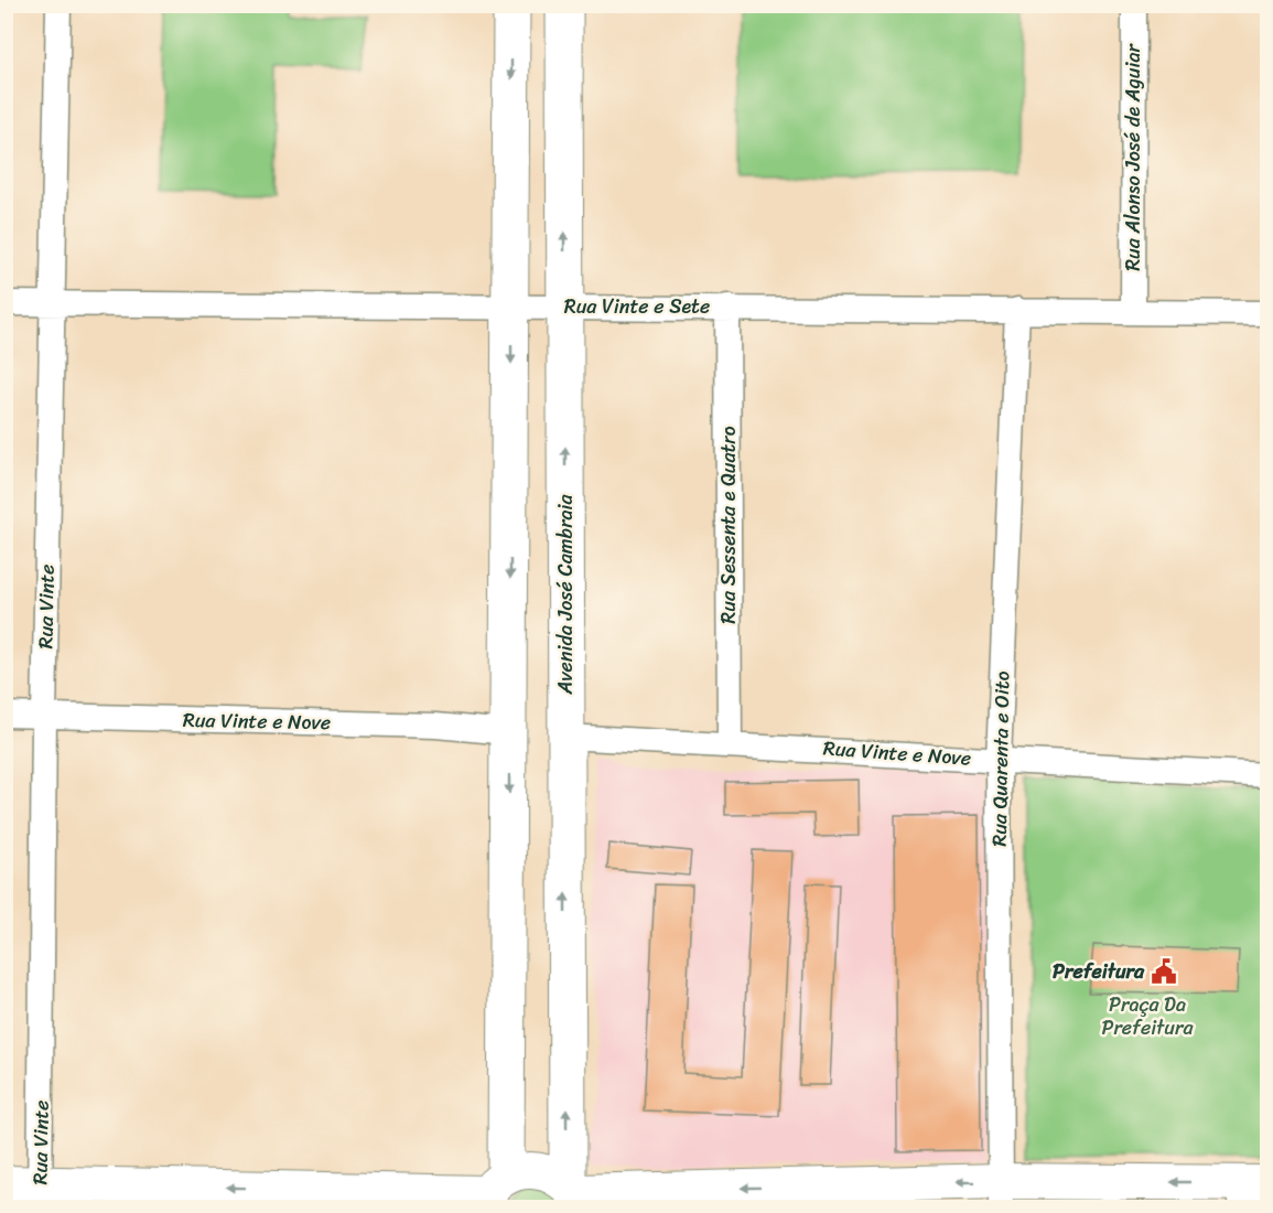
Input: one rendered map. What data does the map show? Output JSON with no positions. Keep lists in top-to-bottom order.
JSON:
{
  "streets": {
    "main road": ["Avenida José Cambraia"],
    "street": [
      "Rua Alonso José de Aguiar",
      "Rua Vinte e Sete",
      "Rua Sessenta e Quatro",
      "Rua Vinte",
      "Rua Vinte e Nove",
      "Rua Quarenta e Oito"
    ]
  },
  "crossings": [
    ["Rua Alonso José de Aguiar", "Rua Vinte e Sete"],
    ["Rua Vinte e Sete", "Rua Sessenta e Quatro"],
    ["Rua Vinte e Sete", "Avenida José Cambraia"],
    ["Rua Vinte e Sete", "Rua Vinte"],
    ["Rua Vinte e Sete", "Rua Quarenta e Oito"],
    ["Rua Sessenta e Quatro", "Rua Vinte e Nove"],
    ["Avenida José Cambraia", "Rua Vinte e Nove"],
    ["Rua Vinte", "Rua Vinte e Nove"],
    ["Rua Vinte e Nove", "Rua Quarenta e Oito"]
  ],
  "parks": ["Praça Da Prefeitura"],
  "places": {
    "public building": ["Prefeitura"]
  }
}
